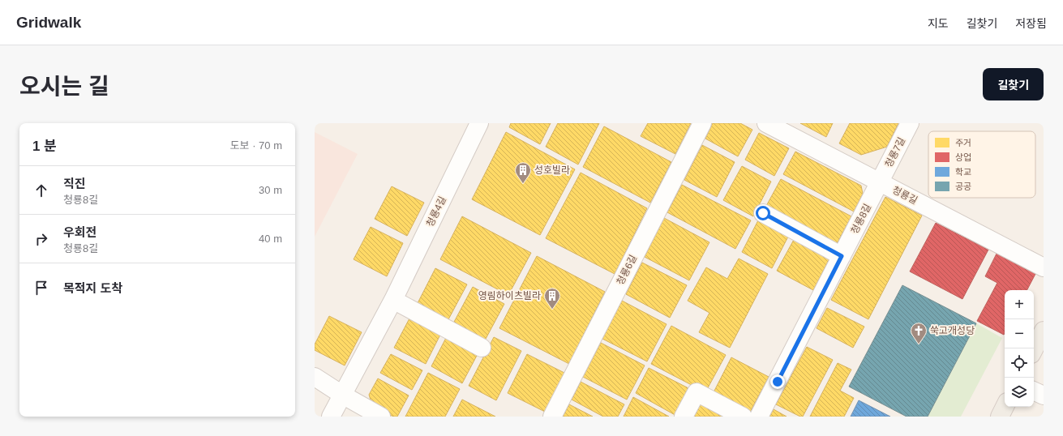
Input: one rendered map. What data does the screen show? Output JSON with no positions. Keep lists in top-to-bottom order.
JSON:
{
  "streets": {
    "street": [
      "청룡7길",
      "청룡길",
      "청룡4길",
      "청룡8길",
      "청룡6길"
    ]
  },
  "crossings": [
    ["청룡7길", "청룡길"],
    ["청룡7길", "청룡8길"],
    ["청룡길", "청룡8길"]
  ],
  "places": {
    "building": ["성호빌라", "영림하이츠빌라"],
    "church": ["쑥고개성당"]
  },
  "legend": [
    "주거",
    "상업",
    "학교",
    "공공"
  ],
  "page": {
    "header": "Gridwalk",
    "nav": ["지도", "길찾기", "저장됨"],
    "title": "오시는 길",
    "buttons": "길찾기",
    "heading": ["1 분", "도보 · 70 m"],
    "list": [
      ["직진", "청룡8길", "30 m"],
      ["우회전", "청룡8길", "40 m"],
      "목적지 도착"
    ],
    "map_buttons": ["+", "−"]
  }
}
